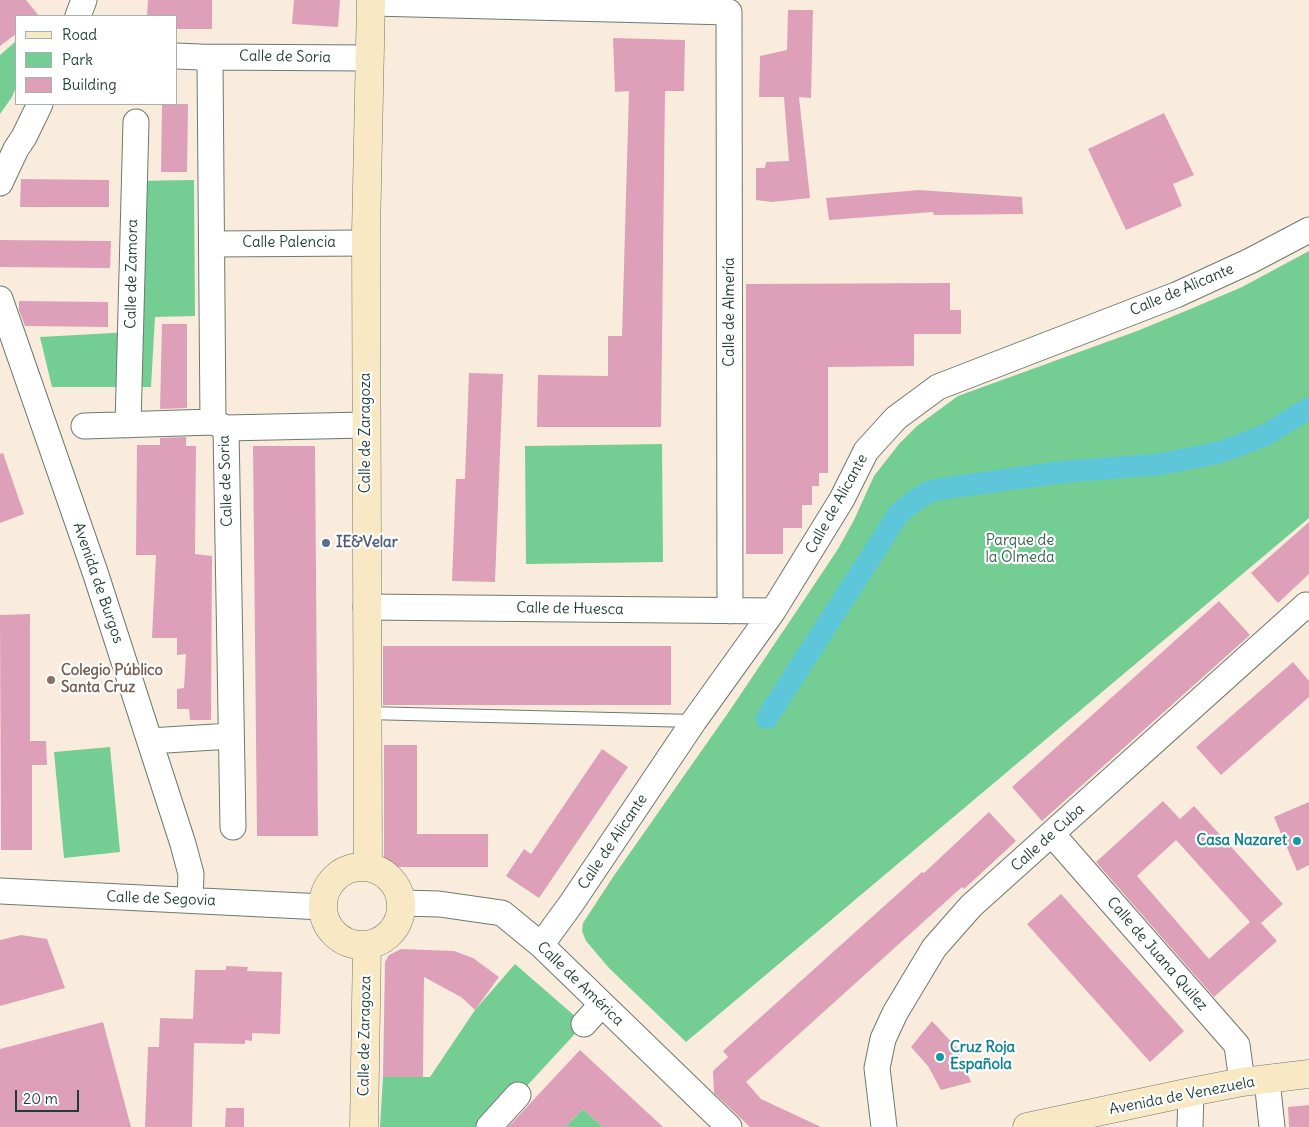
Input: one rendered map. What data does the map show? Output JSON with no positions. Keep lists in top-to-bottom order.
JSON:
{
  "streets": {
    "street": [
      "Calle de Soria",
      "Calle Palencia",
      "Calle de Zamora",
      "Calle de Alicante",
      "Calle de Almería",
      "Calle de Zaragoza",
      "Avenida de Burgos",
      "Calle de Huesca",
      "Calle de Cuba",
      "Calle de Segovia",
      "Calle de Juana Quilez",
      "Calle de América",
      "Avenida de Venezuela"
    ]
  },
  "crossings": [
    ["Calle de Soria", "Calle Palencia"],
    ["Calle de Soria", "Calle de Zaragoza"],
    ["Calle Palencia", "Calle de Zaragoza"],
    ["Calle de Alicante", "Calle de Huesca"],
    ["Calle de Alicante", "Calle de América"],
    ["Calle de Almería", "Calle de Zaragoza"],
    ["Calle de Almería", "Calle de Huesca"],
    ["Calle de Zaragoza", "Calle de Huesca"],
    ["Calle de Zaragoza", "Calle de Segovia"],
    ["Calle de Zaragoza", "Calle de América"],
    ["Avenida de Burgos", "Calle de Segovia"],
    ["Calle de Cuba", "Calle de Juana Quilez"],
    ["Calle de Segovia", "Calle de América"],
    ["Calle de Juana Quilez", "Avenida de Venezuela"]
  ],
  "parks": ["Parque de la Olmeda"],
  "places": [
    "IE&Velar",
    "Colegio Público Santa Cruz",
    "Casa Nazaret",
    "Cruz Roja Española"
  ],
  "legend": ["Road", "Park", "Building"],
  "scale_bar": "20 m"
}
